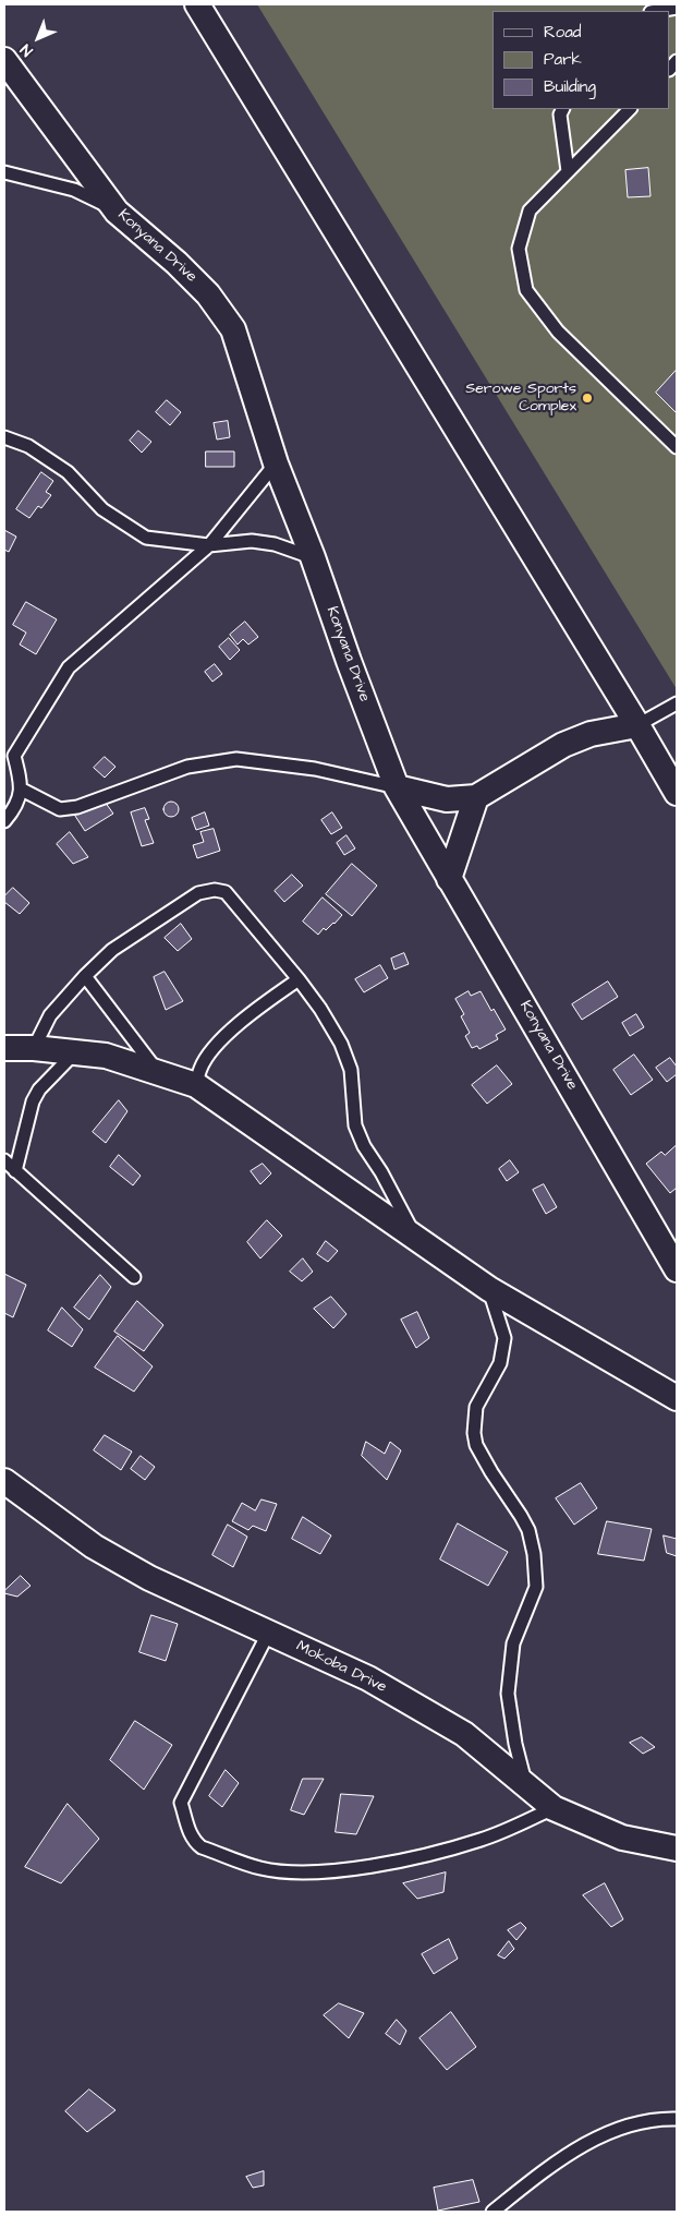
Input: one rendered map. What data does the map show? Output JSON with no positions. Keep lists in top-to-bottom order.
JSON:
{
  "streets": {
    "street": ["Konyana Drive", "Mokoba Drive"]
  },
  "places": ["Serowe Sports Complex"],
  "legend": ["Road", "Park", "Building"],
  "north": "bottom left"
}
